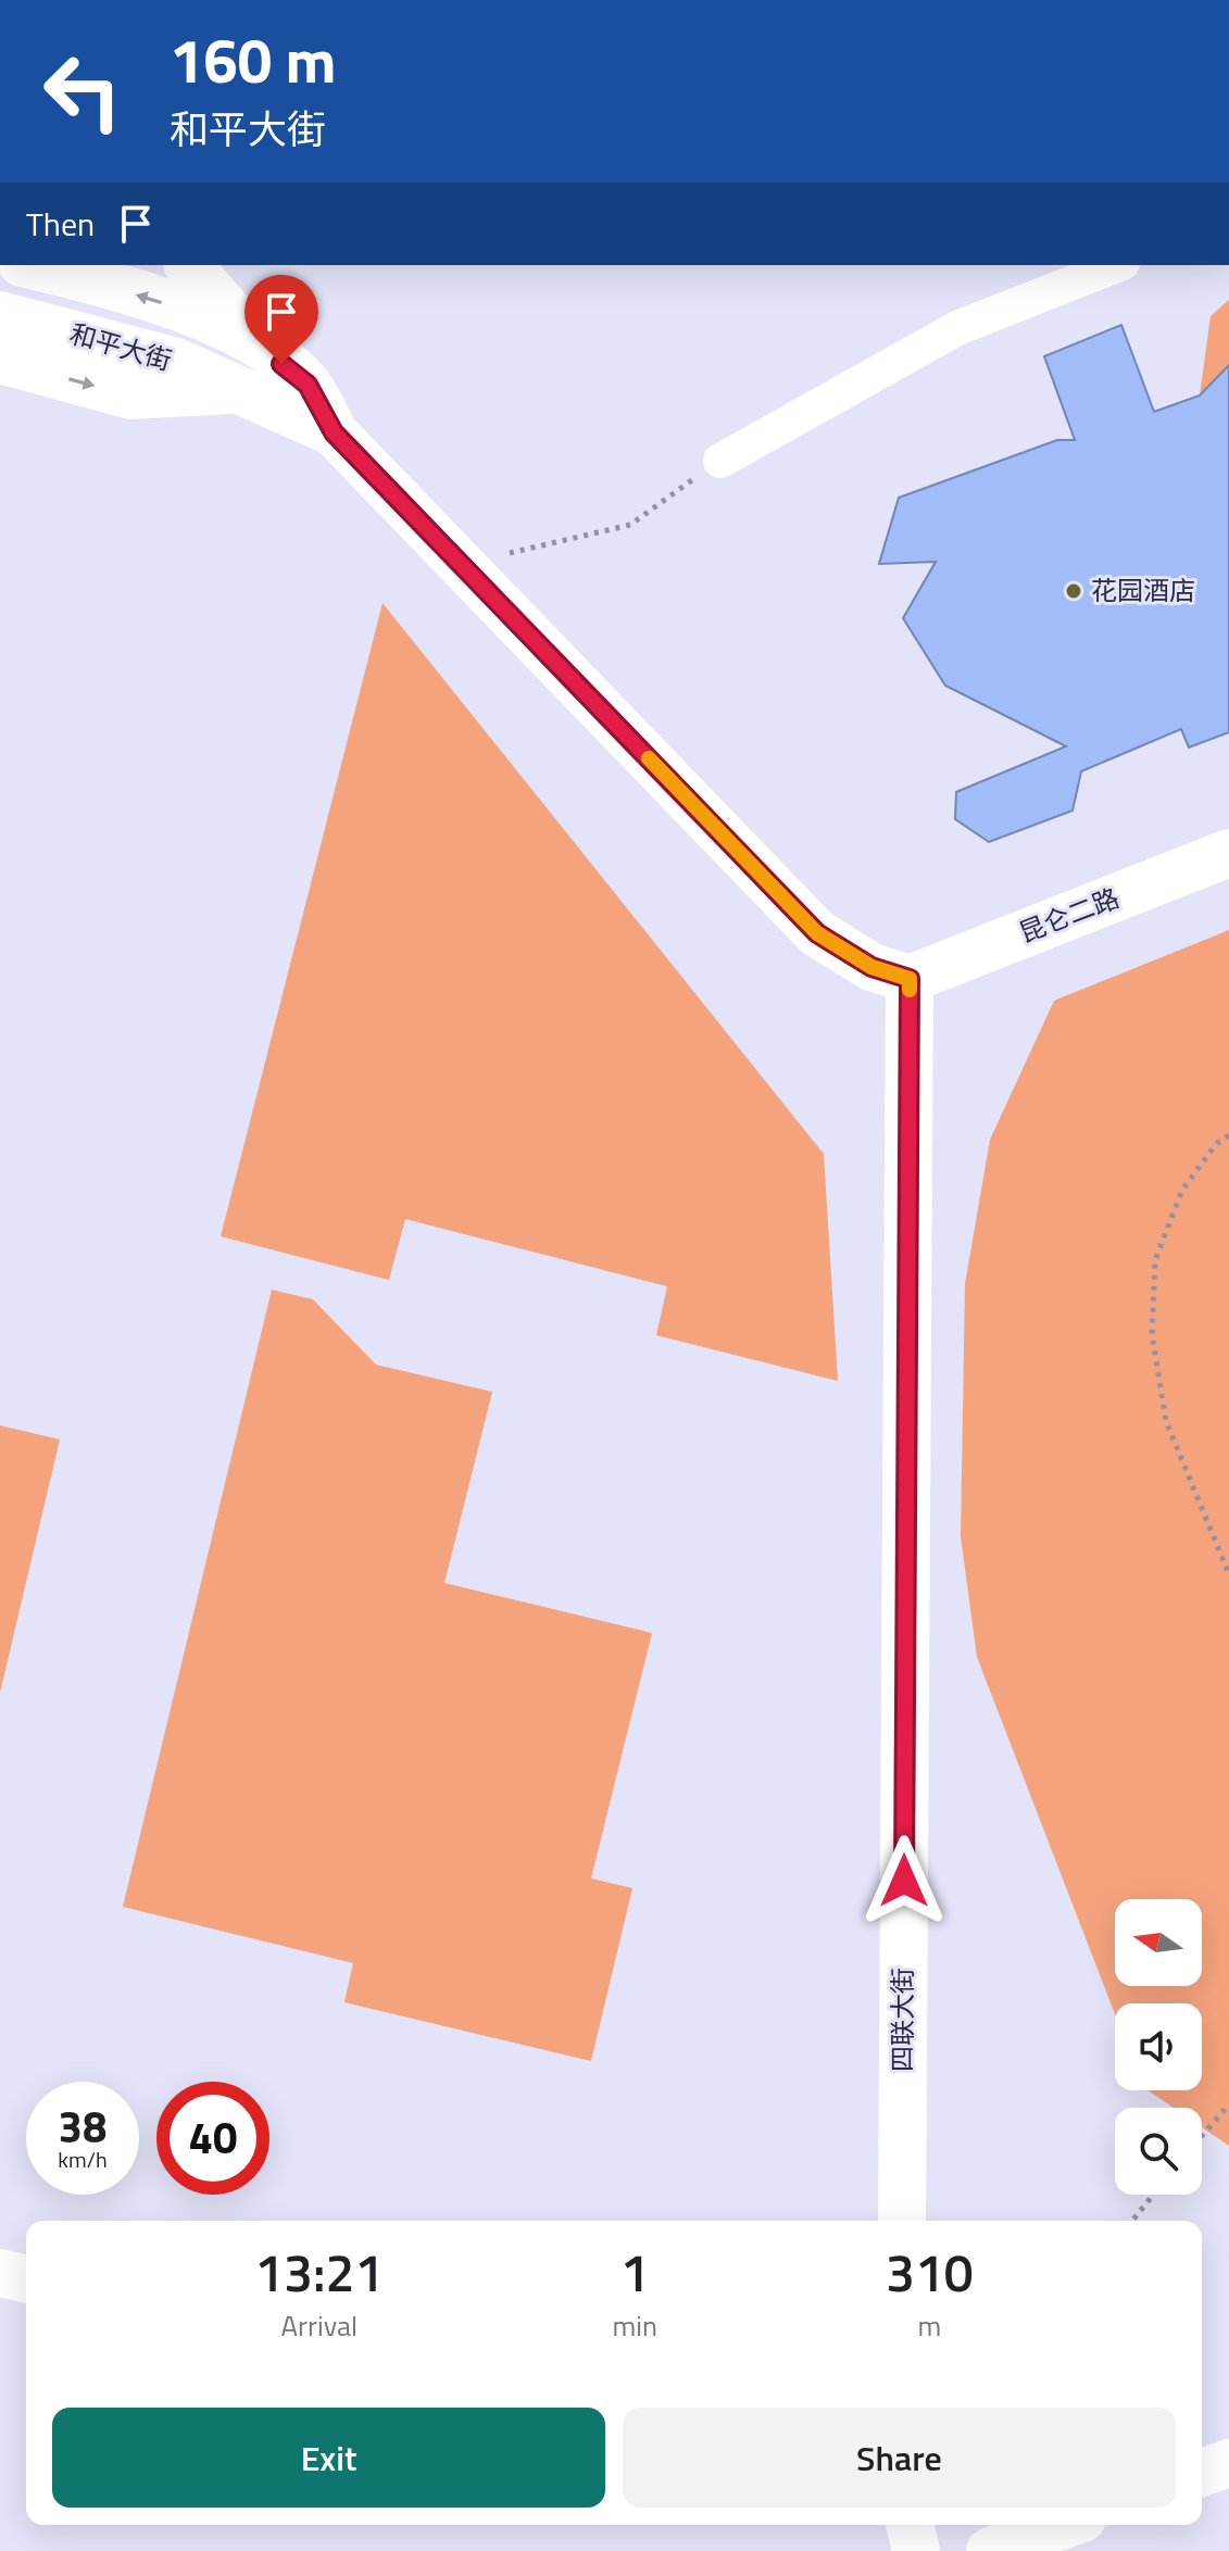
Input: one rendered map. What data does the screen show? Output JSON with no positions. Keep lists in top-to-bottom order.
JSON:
{
  "streets": {
    "main road": ["和平大街", "昆仑二路", "四联大街"]
  },
  "crossings": [
    ["和平大街", "昆仑二路"],
    ["和平大街", "四联大街"],
    ["昆仑二路", "四联大街"]
  ],
  "places": ["花园酒店"],
  "north": "left",
  "page": {
    "turn": ["160 m", "和平大街"],
    "then": "Then",
    "speed": "38 km/h",
    "limit": "40",
    "eta": [
      "13:21",
      "Arrival",
      "1",
      "min",
      "310",
      "m"
    ],
    "buttons": ["Exit", "Share"]
  }
}
